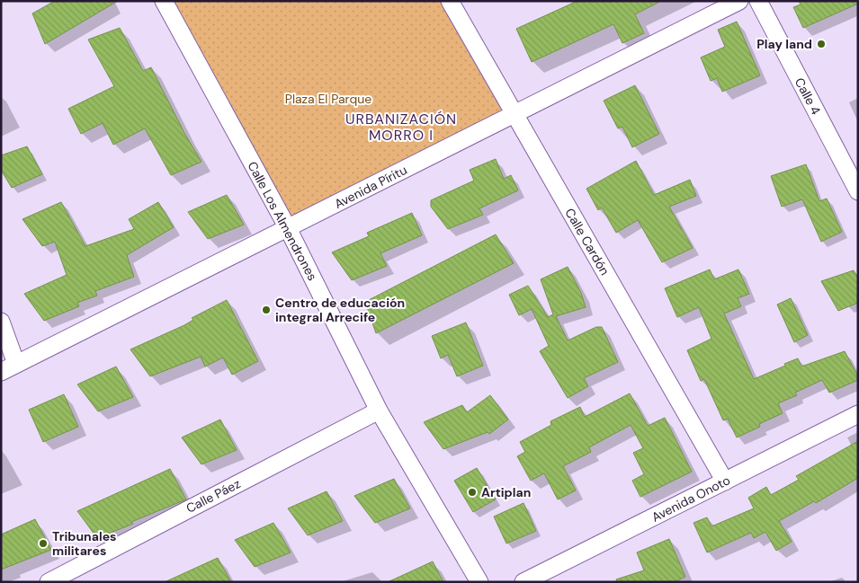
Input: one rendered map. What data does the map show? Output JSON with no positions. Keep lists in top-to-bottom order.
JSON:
{
  "streets": {
    "street": [
      "Calle 4",
      "Avenida Píritu",
      "Calle Los Almendrones",
      "Calle Cardón",
      "Calle Páez",
      "Avenida Onoto"
    ]
  },
  "crossings": [
    ["Avenida Píritu", "Calle Los Almendrones"],
    ["Avenida Píritu", "Calle Cardón"],
    ["Calle Los Almendrones", "Calle Páez"],
    ["Calle Cardón", "Avenida Onoto"]
  ],
  "districts": ["URBANIZACIÓN MORRO I"],
  "parks": ["Plaza El Parque"],
  "places": [
    "Play land",
    "Centro de educación integral Arrecife",
    "Artiplan",
    "Tribunales militares"
  ]
}
